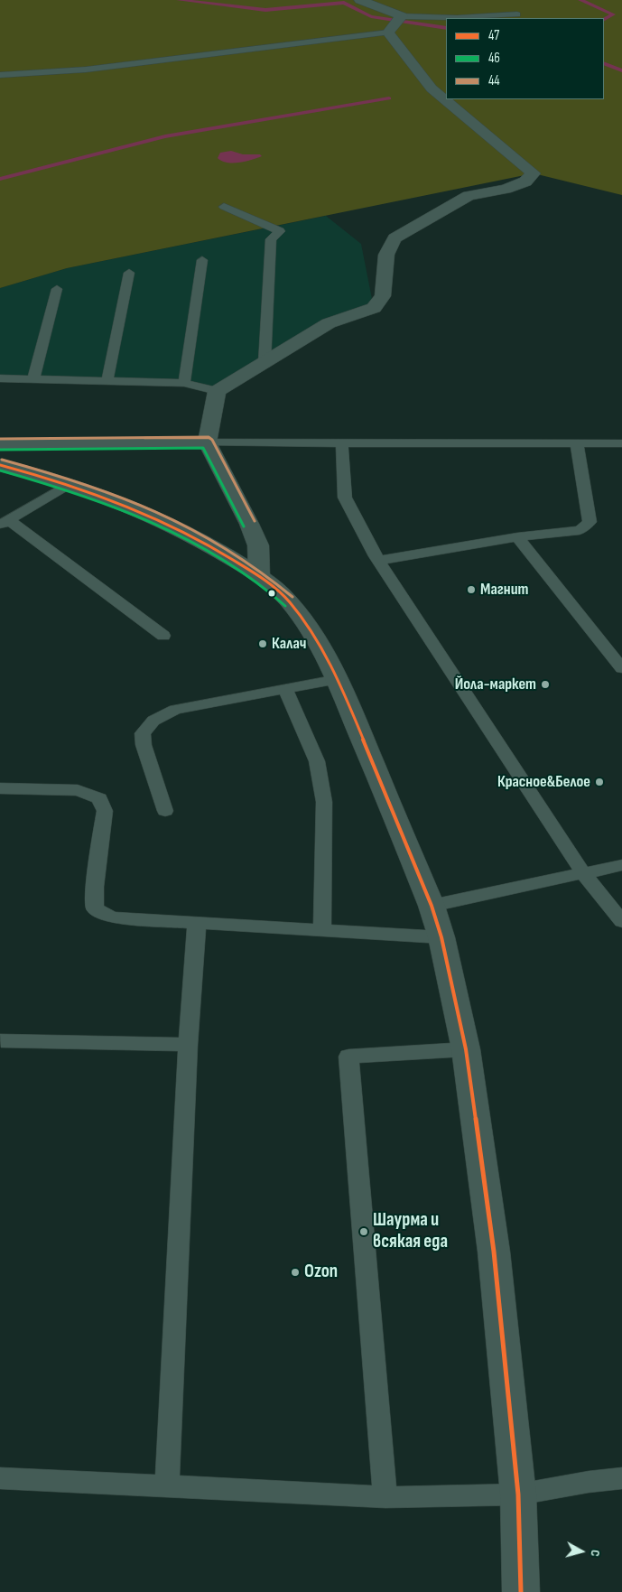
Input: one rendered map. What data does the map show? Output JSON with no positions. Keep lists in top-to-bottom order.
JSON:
{
  "places": [
    "Магнит",
    "Калач",
    "Йола-маркет",
    "Красное&Белое",
    "Шаурма и всякая еда",
    "Ozon"
  ],
  "lines": ["transit line 44", "transit line 46", "transit line 47"],
  "legend": ["47", "46", "44"],
  "north": "right"
}
